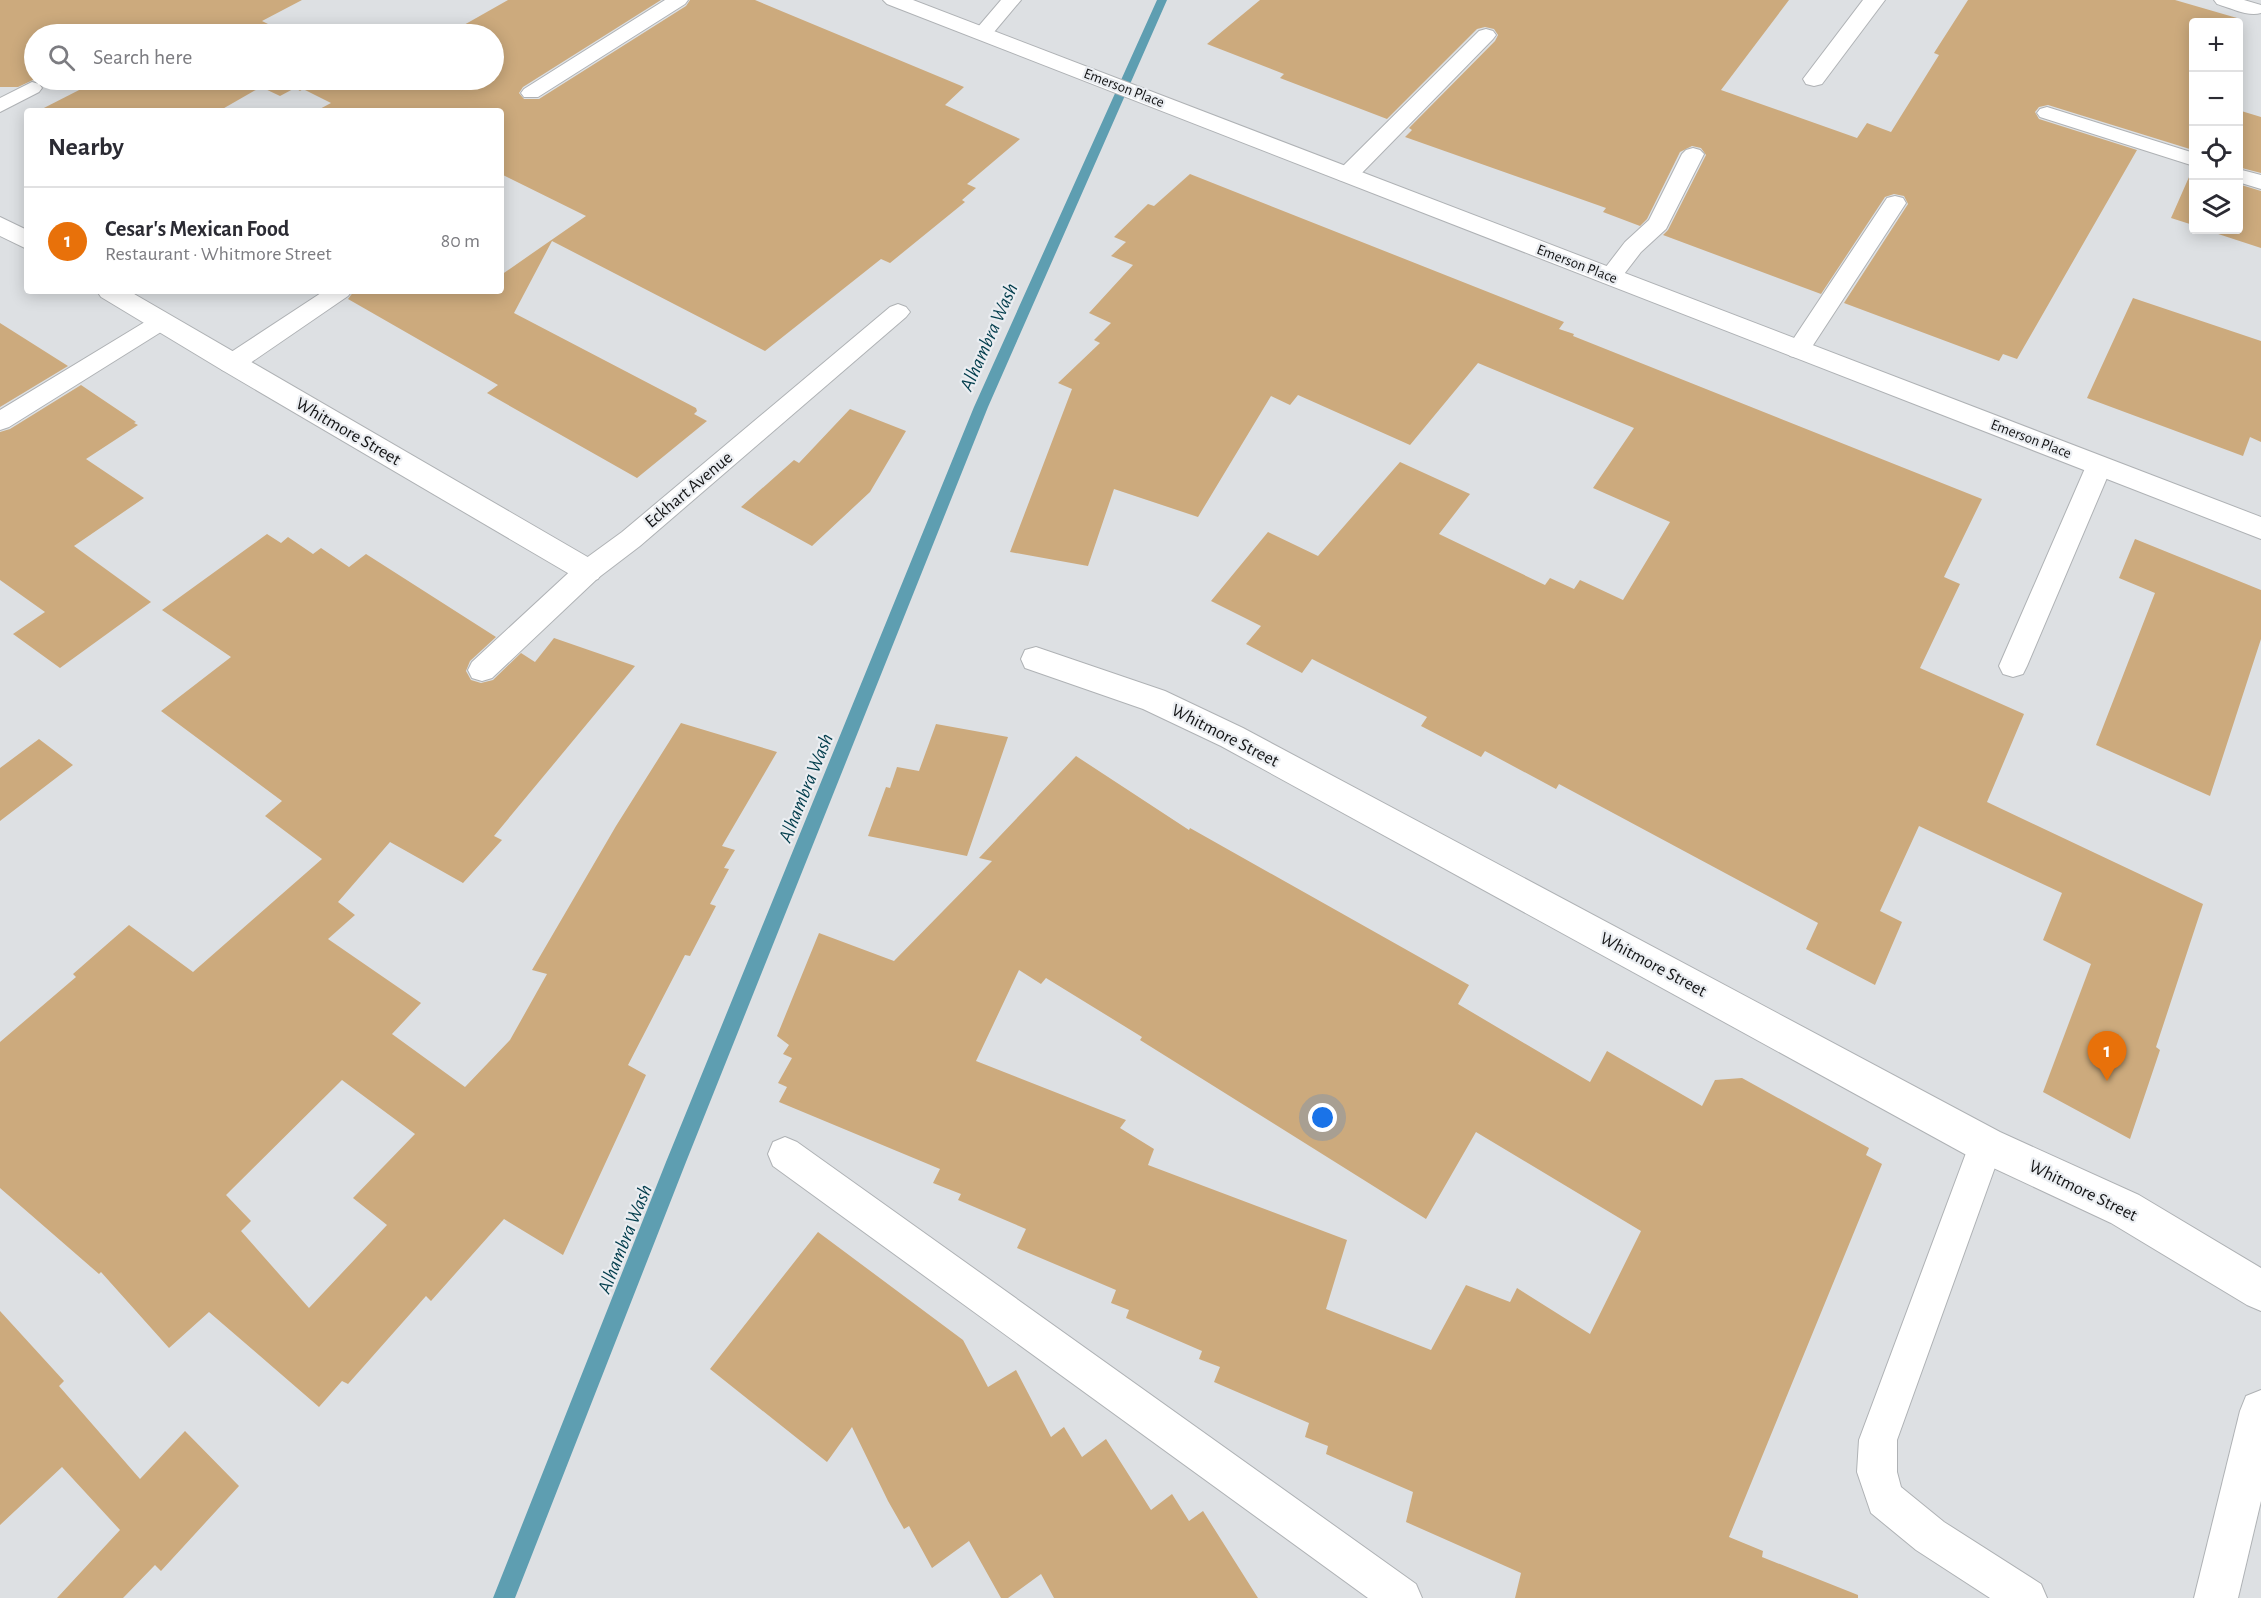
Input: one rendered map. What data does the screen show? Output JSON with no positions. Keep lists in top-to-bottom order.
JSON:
{
  "streets": {
    "street": ["Emerson Place", "Whitmore Street"],
    "lane": ["Eckhart Avenue"]
  },
  "crossings": [
    ["Whitmore Street", "Eckhart Avenue"]
  ],
  "water": ["Alhambra Wash"],
  "page": {
    "map_buttons": ["+", "−"],
    "search": "Search here",
    "heading": "Nearby",
    "list": [
      {
        "mark": "1",
        "name": "Cesar's Mexican Food",
        "note": "Restaurant · Whitmore Street",
        "value": "80 m"
      }
    ],
    "pins": "1"
  }
}
